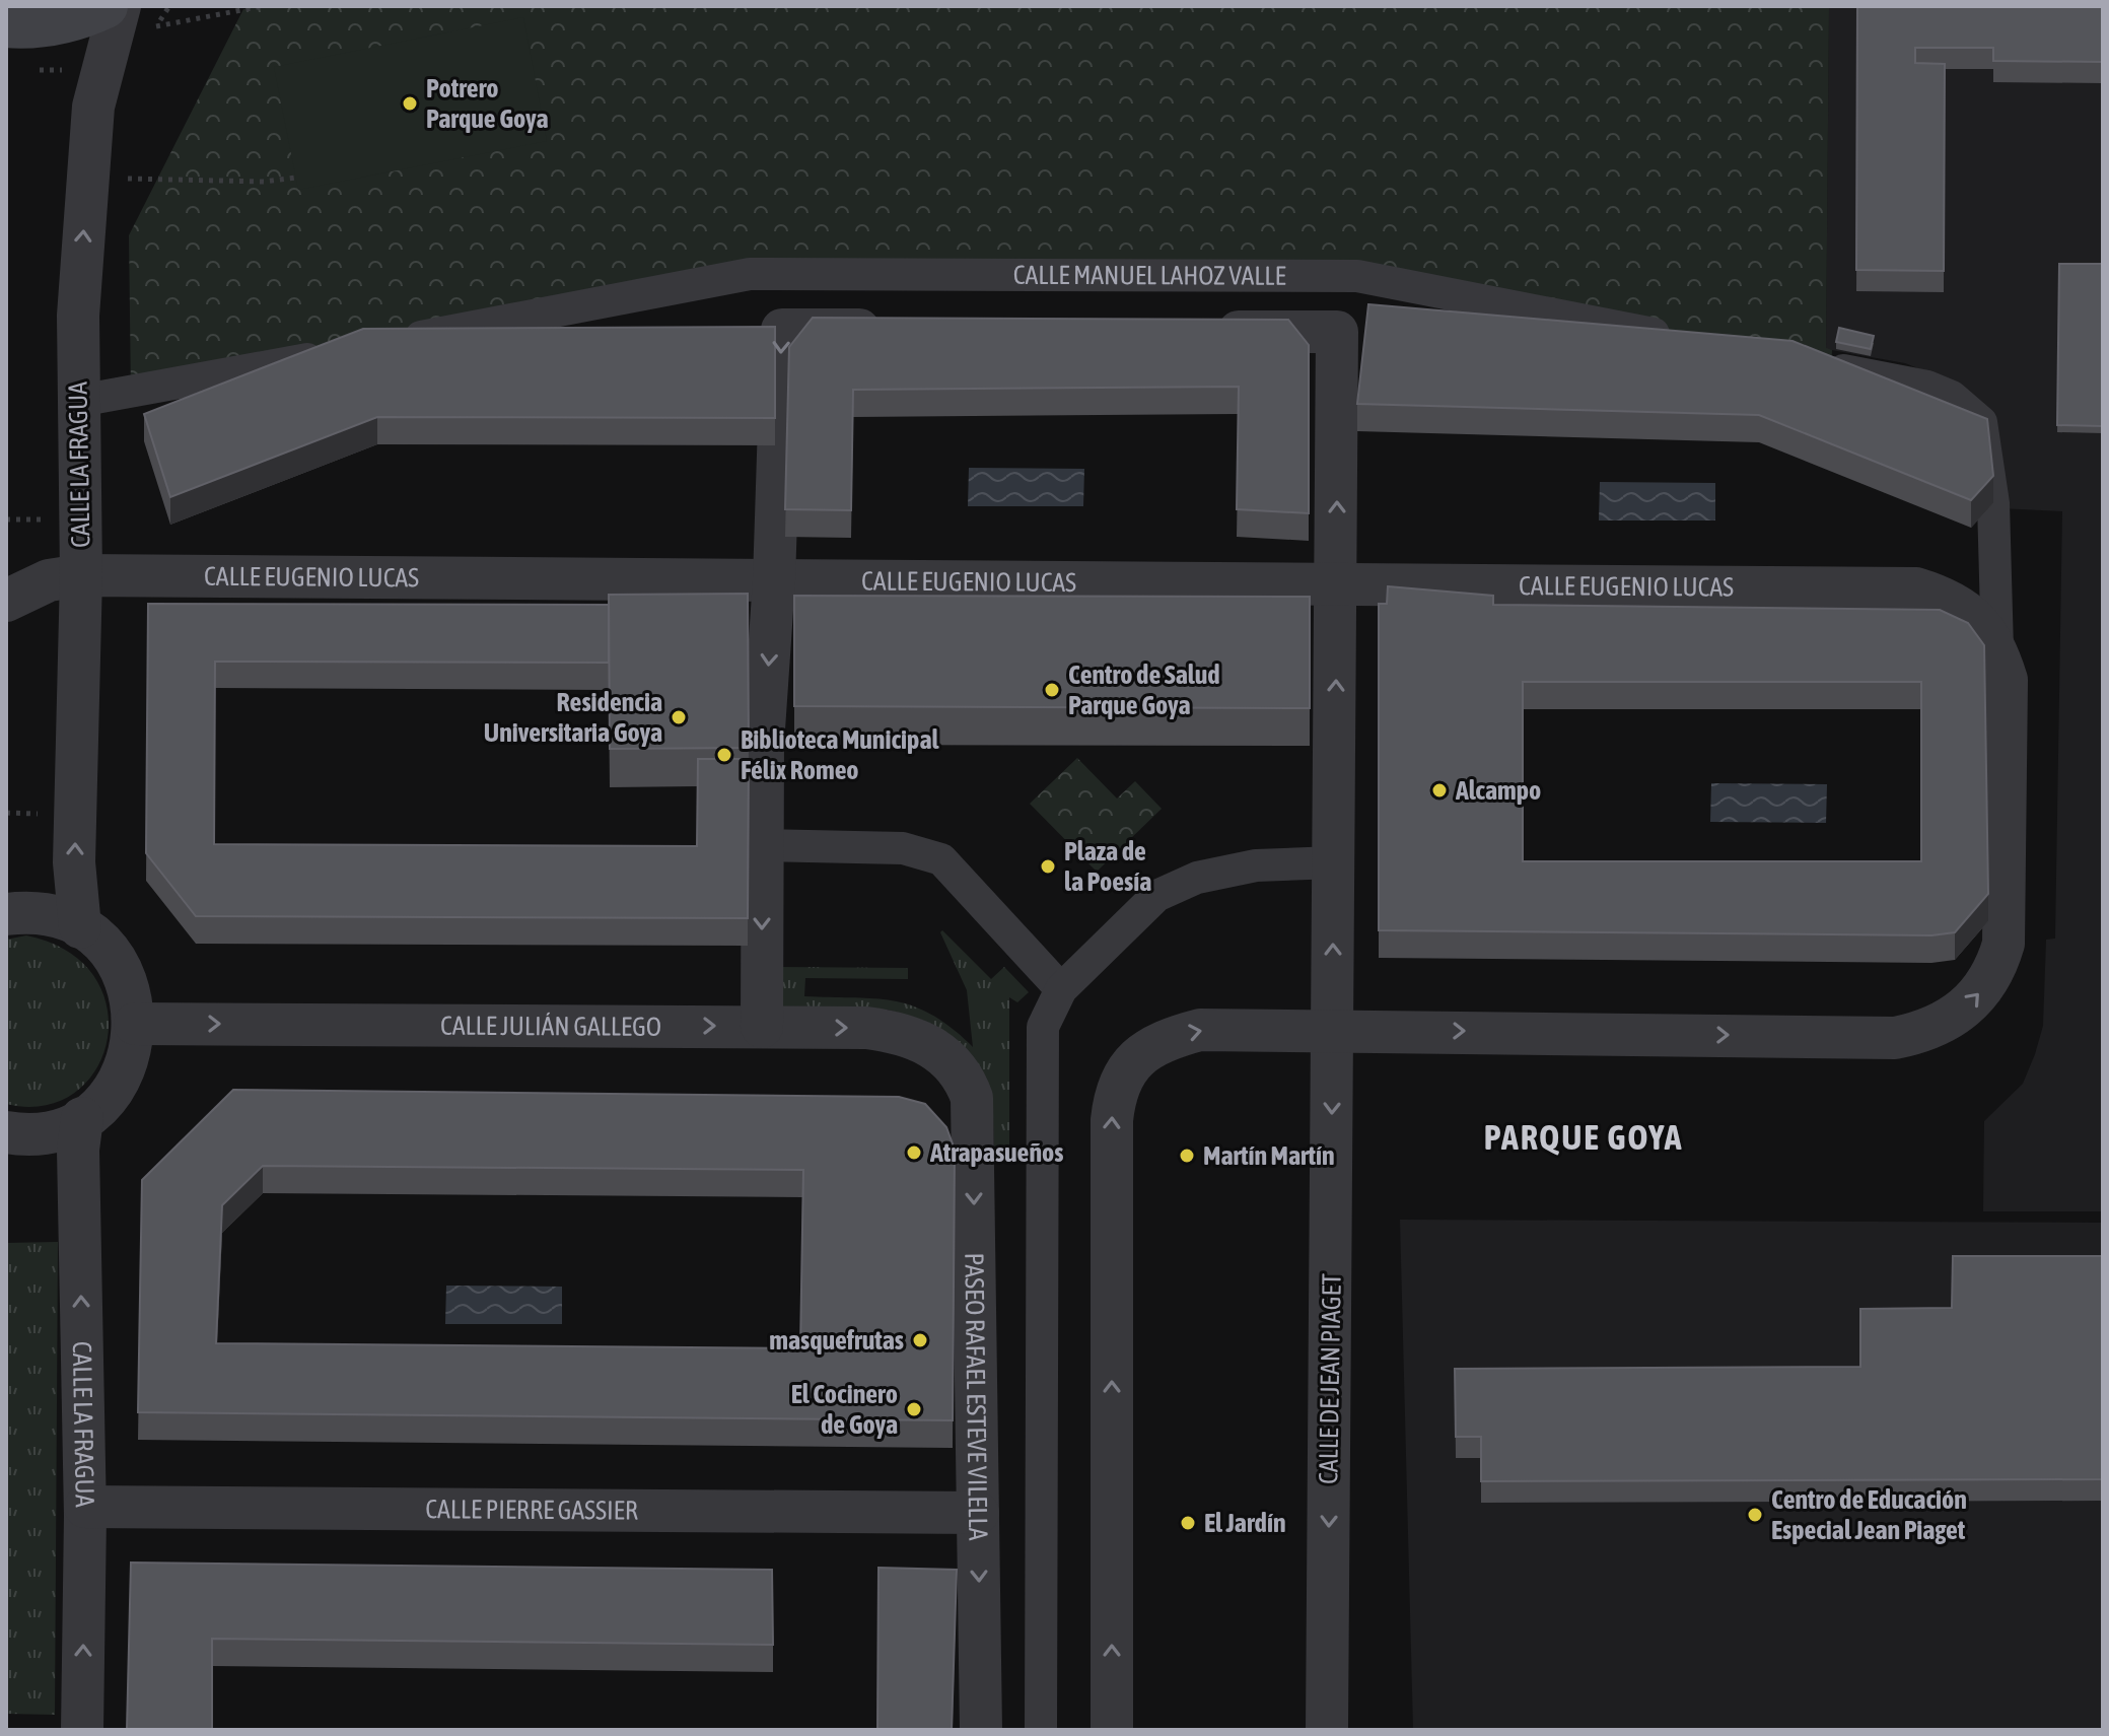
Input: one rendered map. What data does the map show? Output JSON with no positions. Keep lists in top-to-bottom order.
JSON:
{
  "streets": {
    "street": [
      "CALLE MANUEL LAHOZ VALLE",
      "CALLE LA FRAGUA",
      "CALLE EUGENIO LUCAS",
      "CALLE JULIÁN GALLEGO",
      "CALLE DE JEAN PIAGET",
      "PASEO RAFAEL ESTEVE VILELLA",
      "CALLE PIERRE GASSIER"
    ]
  },
  "crossings": [
    ["CALLE LA FRAGUA", "CALLE EUGENIO LUCAS"],
    ["CALLE LA FRAGUA", "CALLE PIERRE GASSIER"],
    ["CALLE EUGENIO LUCAS", "CALLE DE JEAN PIAGET"],
    ["CALLE JULIÁN GALLEGO", "PASEO RAFAEL ESTEVE VILELLA"],
    ["PASEO RAFAEL ESTEVE VILELLA", "CALLE PIERRE GASSIER"]
  ],
  "one_way": ["CALLE LA FRAGUA", "CALLE JULIÁN GALLEGO"],
  "districts": ["PARQUE GOYA"],
  "places": [
    "Potrero Parque Goya",
    "Centro de Salud Parque Goya",
    "Residencia Universitaria Goya",
    "Biblioteca Municipal Félix Romeo",
    "Alcampo",
    "Plaza de la Poesía",
    "Atrapasueños",
    "Martín Martín",
    "masquefrutas",
    "El Cocinero de Goya",
    "Centro de Educación Especial Jean Piaget",
    "El Jardín"
  ]
}
